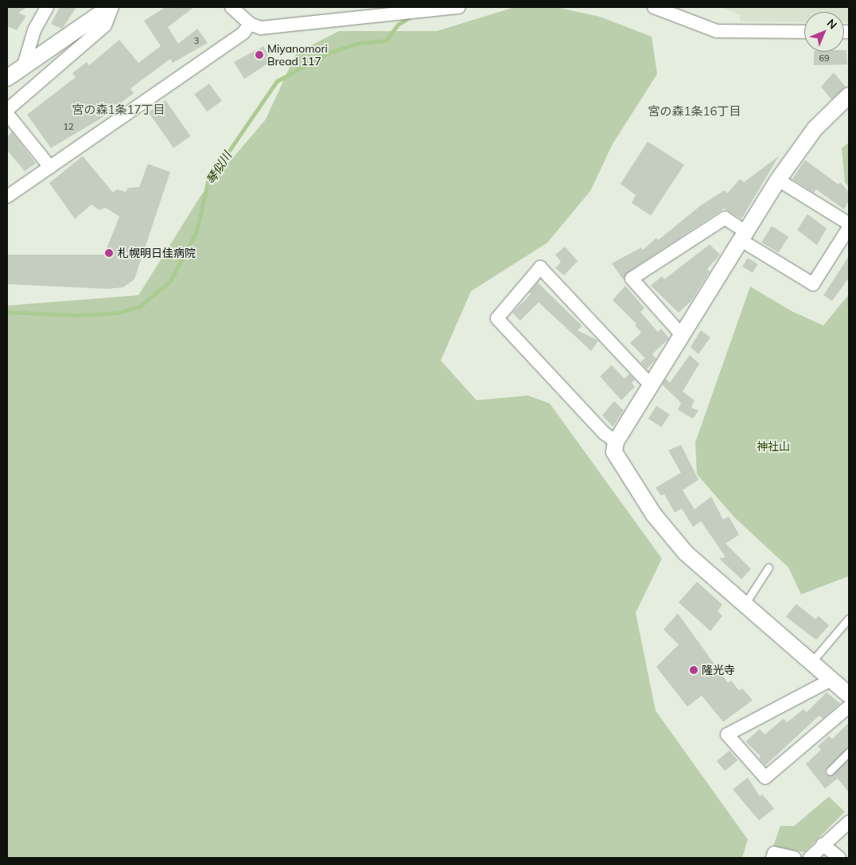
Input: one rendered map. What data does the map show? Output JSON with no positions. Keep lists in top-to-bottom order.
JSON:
{
  "districts": ["宮の森1条17丁目", "宮の森1条16丁目"],
  "water": ["琴似川"],
  "parks": ["神社山"],
  "places": ["Miyanomori Bread 117", "札幌明日佳病院", "隆光寺"],
  "house_numbers": ["3", "69", "12"],
  "north": "top right"
}
